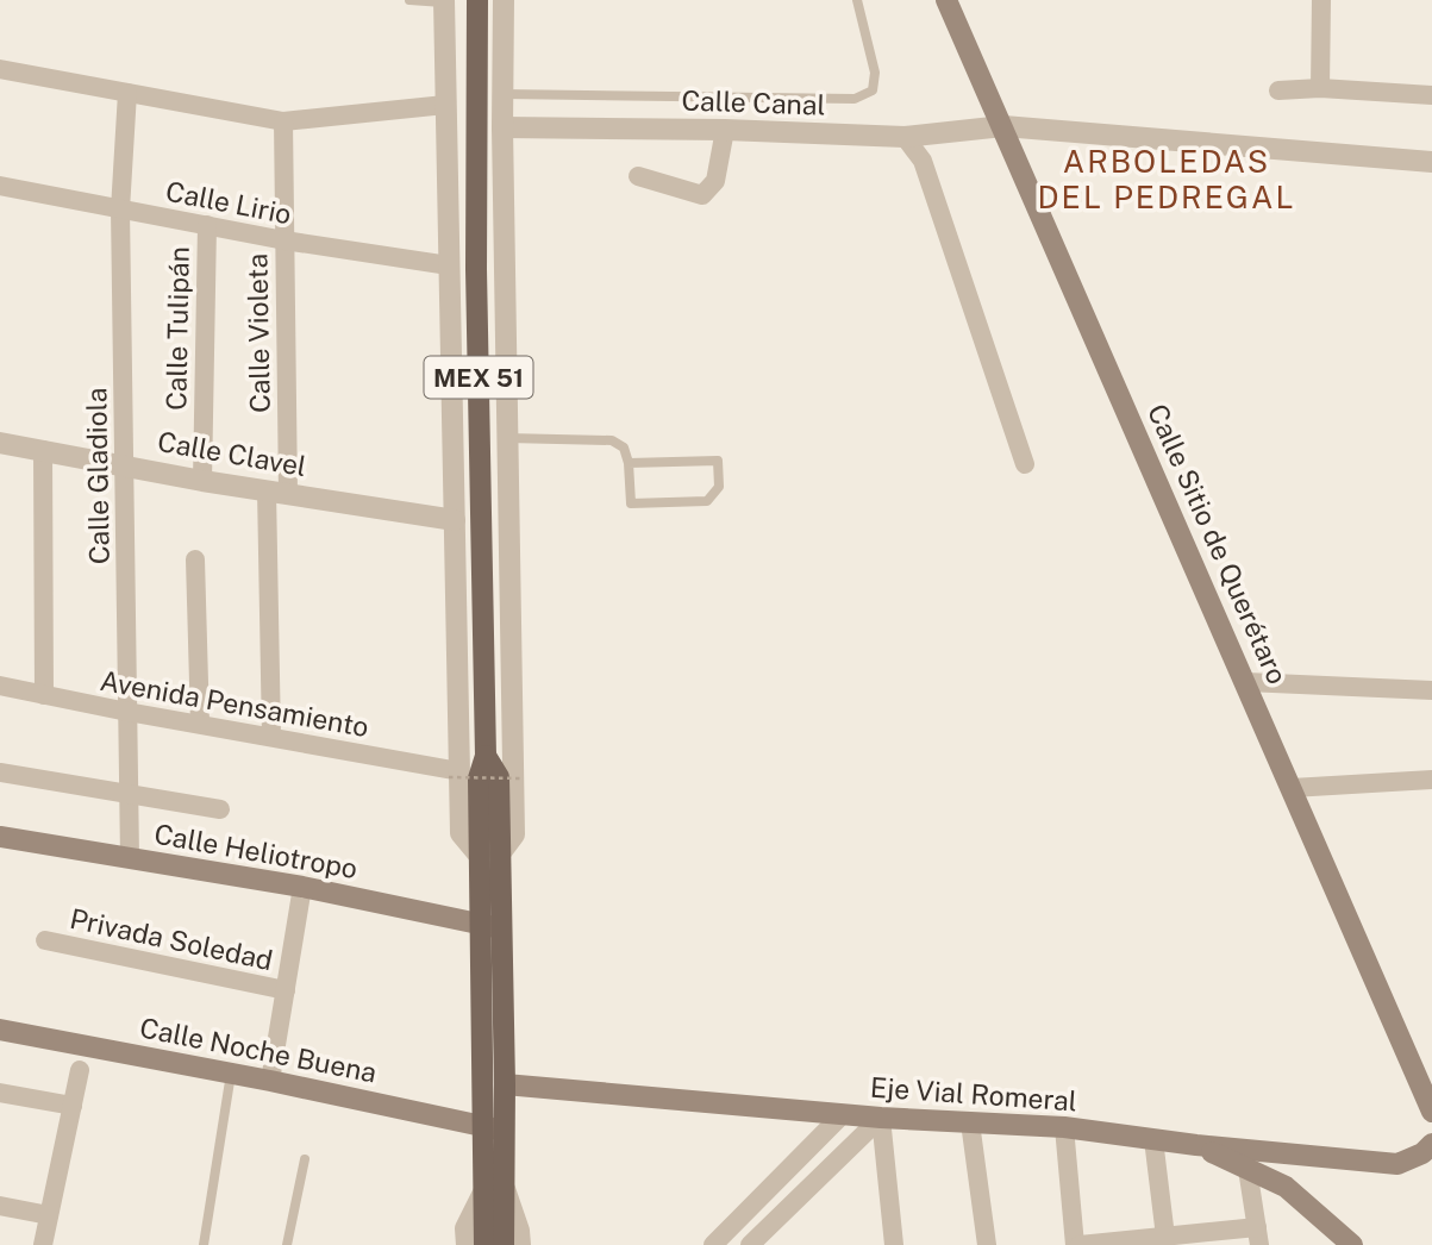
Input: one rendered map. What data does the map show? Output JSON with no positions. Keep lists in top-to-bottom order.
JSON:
{
  "streets": {
    "main road": [
      "MEX 51",
      "Calle Sitio de Querétaro",
      "Calle Heliotropo",
      "Calle Noche Buena",
      "Eje Vial Romeral"
    ],
    "street": [
      "Calle Canal",
      "Calle Lirio",
      "Calle Tulipán",
      "Calle Violeta",
      "Calle Clavel",
      "Calle Gladiola",
      "Avenida Pensamiento",
      "Privada Soledad"
    ]
  },
  "crossings": [
    ["Calle Canal", "Calle Sitio de Querétaro"],
    ["Calle Lirio", "Calle Tulipán"],
    ["Calle Lirio", "Calle Violeta"],
    ["Calle Lirio", "Calle Gladiola"],
    ["Calle Tulipán", "Calle Clavel"],
    ["Calle Violeta", "Calle Clavel"],
    ["Calle Violeta", "Avenida Pensamiento"],
    ["MEX 51", "Calle Heliotropo"],
    ["MEX 51", "Calle Noche Buena"],
    ["MEX 51", "Eje Vial Romeral"],
    ["Calle Clavel", "Calle Gladiola"],
    ["Calle Gladiola", "Avenida Pensamiento"],
    ["Calle Gladiola", "Calle Heliotropo"]
  ],
  "districts": ["ARBOLEDAS DEL PEDREGAL"]
}
